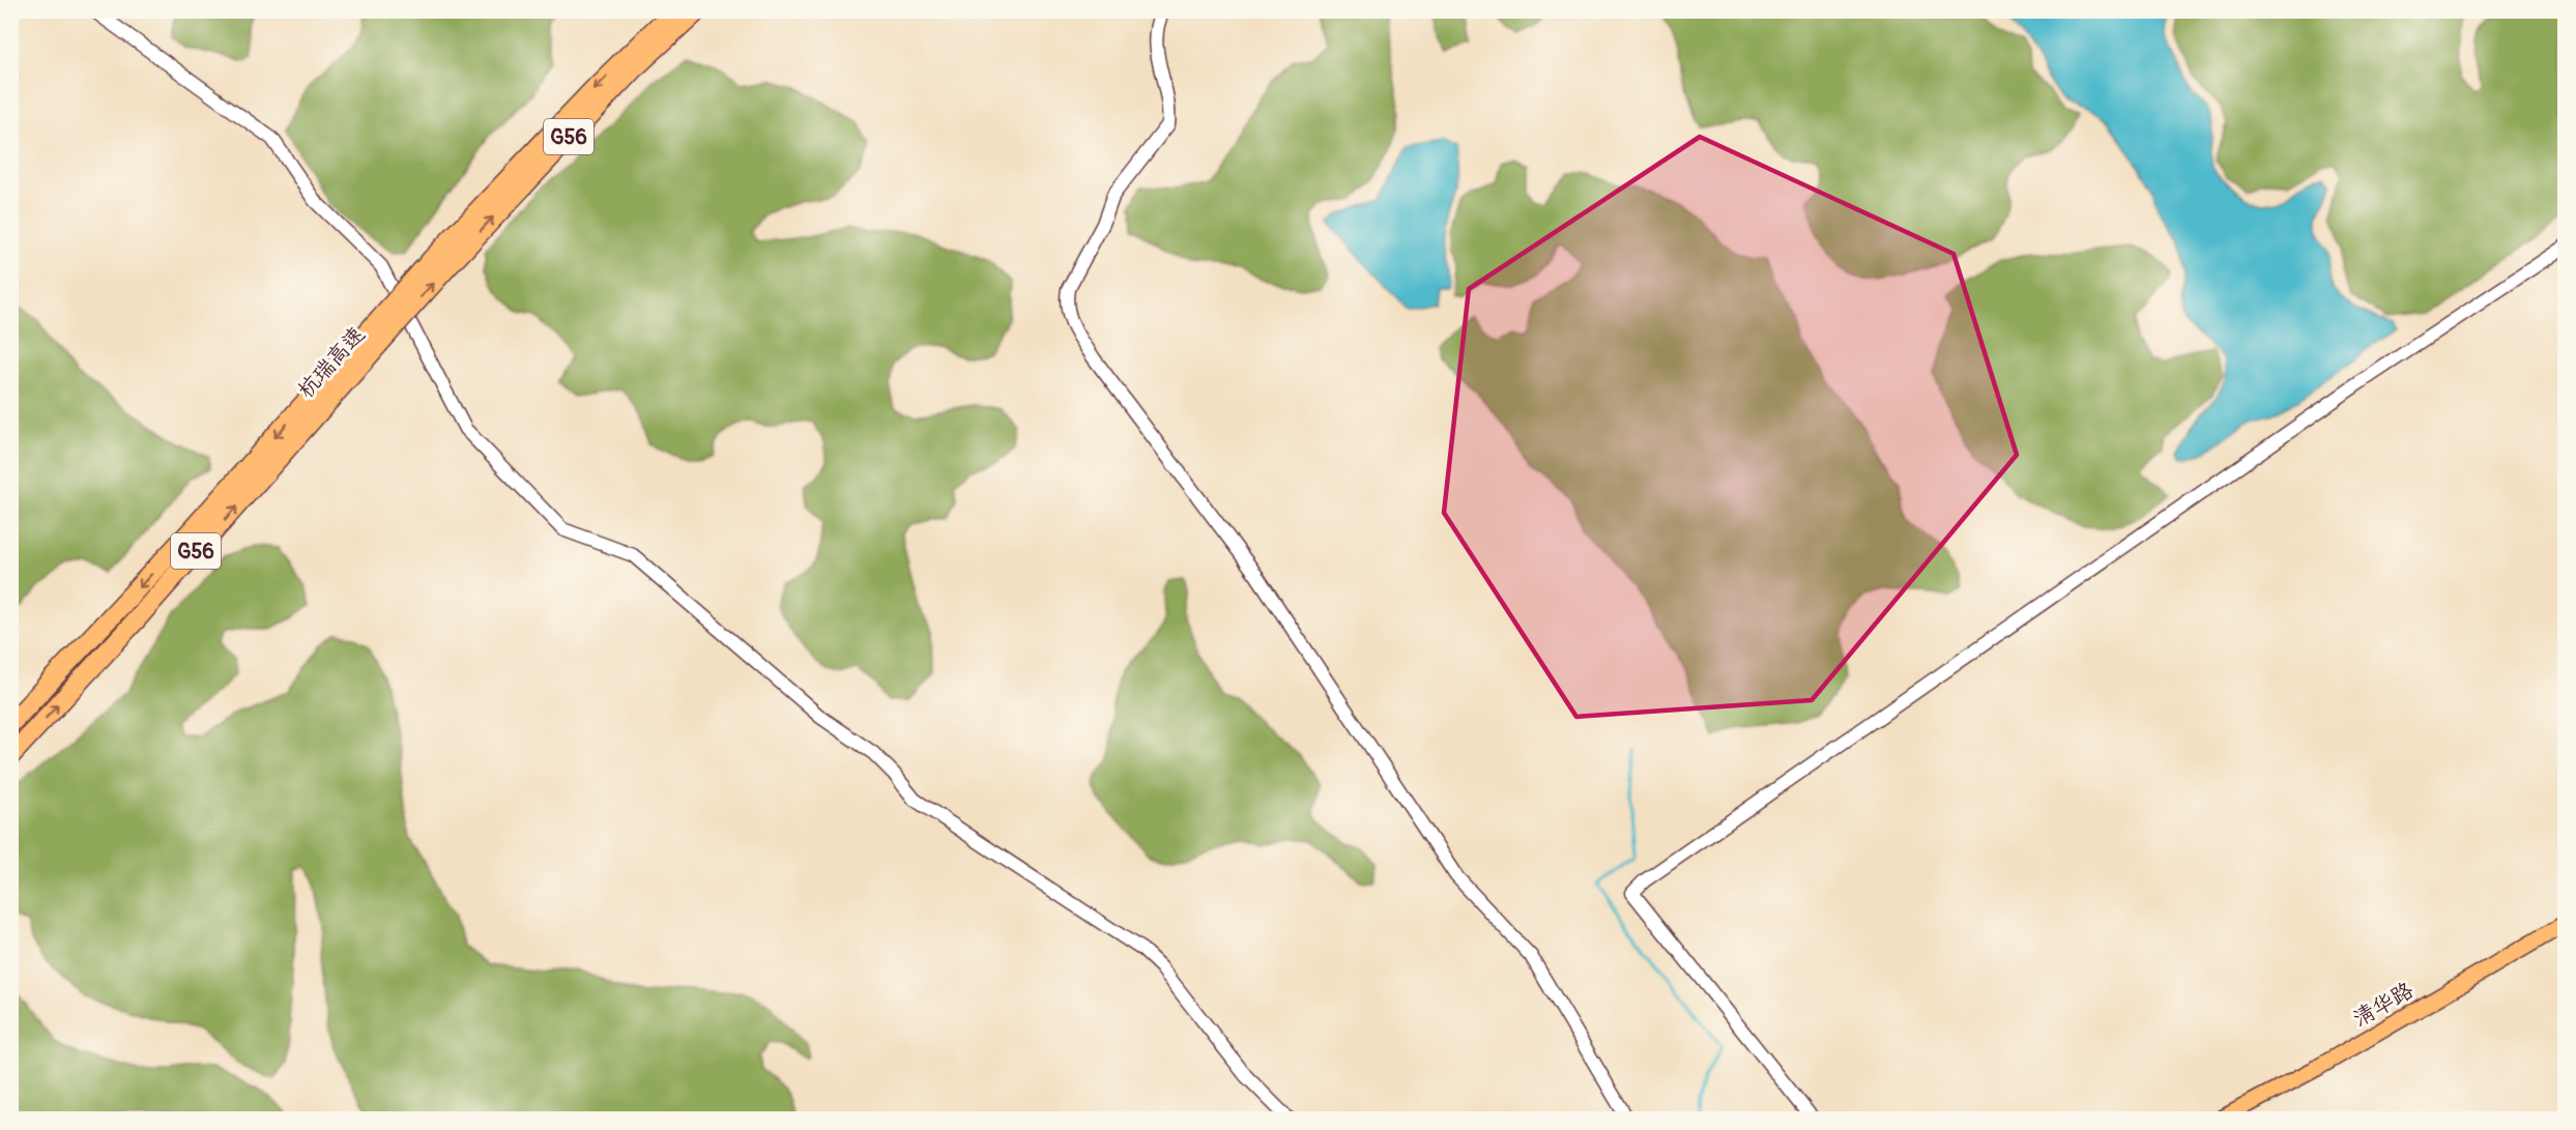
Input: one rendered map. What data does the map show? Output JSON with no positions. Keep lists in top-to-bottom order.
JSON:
{
  "streets": {
    "highway": ["G56", "杭瑞高速"],
    "main road": ["清华路"]
  }
}
